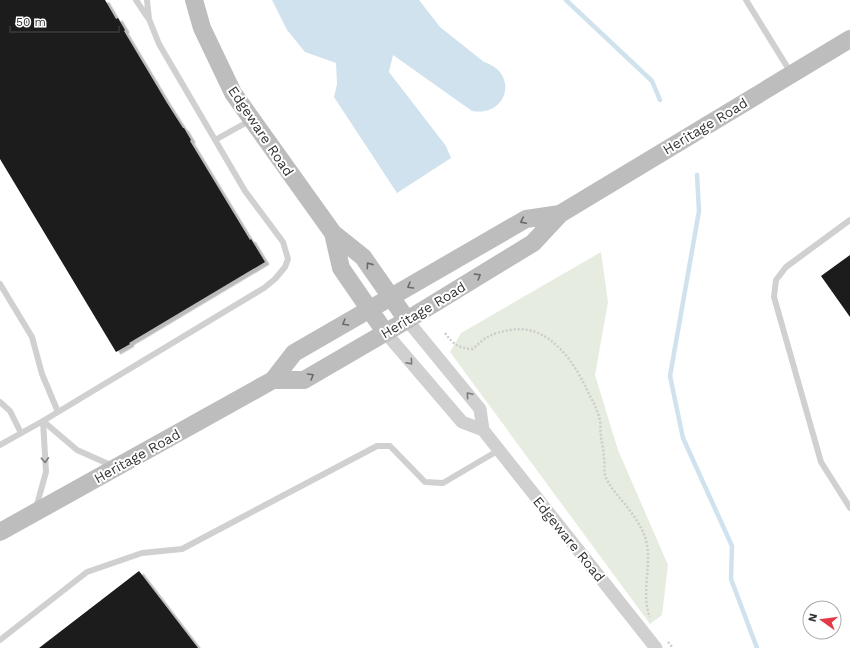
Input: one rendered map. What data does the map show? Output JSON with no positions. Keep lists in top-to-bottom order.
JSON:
{
  "streets": {
    "main road": ["Heritage Road", "Edgeware Road"]
  },
  "crossings": [
    ["Heritage Road", "Edgeware Road"]
  ],
  "scale_bar": "50 m",
  "north": "left"
}
